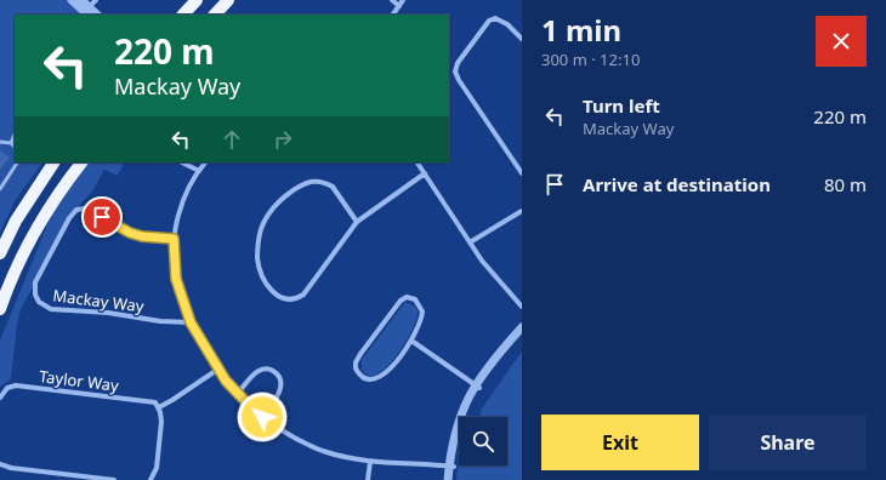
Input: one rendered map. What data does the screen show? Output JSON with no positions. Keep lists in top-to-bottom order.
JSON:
{
  "streets": {
    "street": ["Mackay Way", "Taylor Way"]
  },
  "page": {
    "heading": ["1 min", "300 m · 12:10"],
    "turn": ["220 m", "Mackay Way"],
    "list": [
      {
        "name": "Turn left",
        "note": "Mackay Way",
        "value": "220 m"
      },
      {
        "name": "Arrive at destination",
        "value": "80 m"
      }
    ],
    "buttons": ["Exit", "Share"]
  }
}
